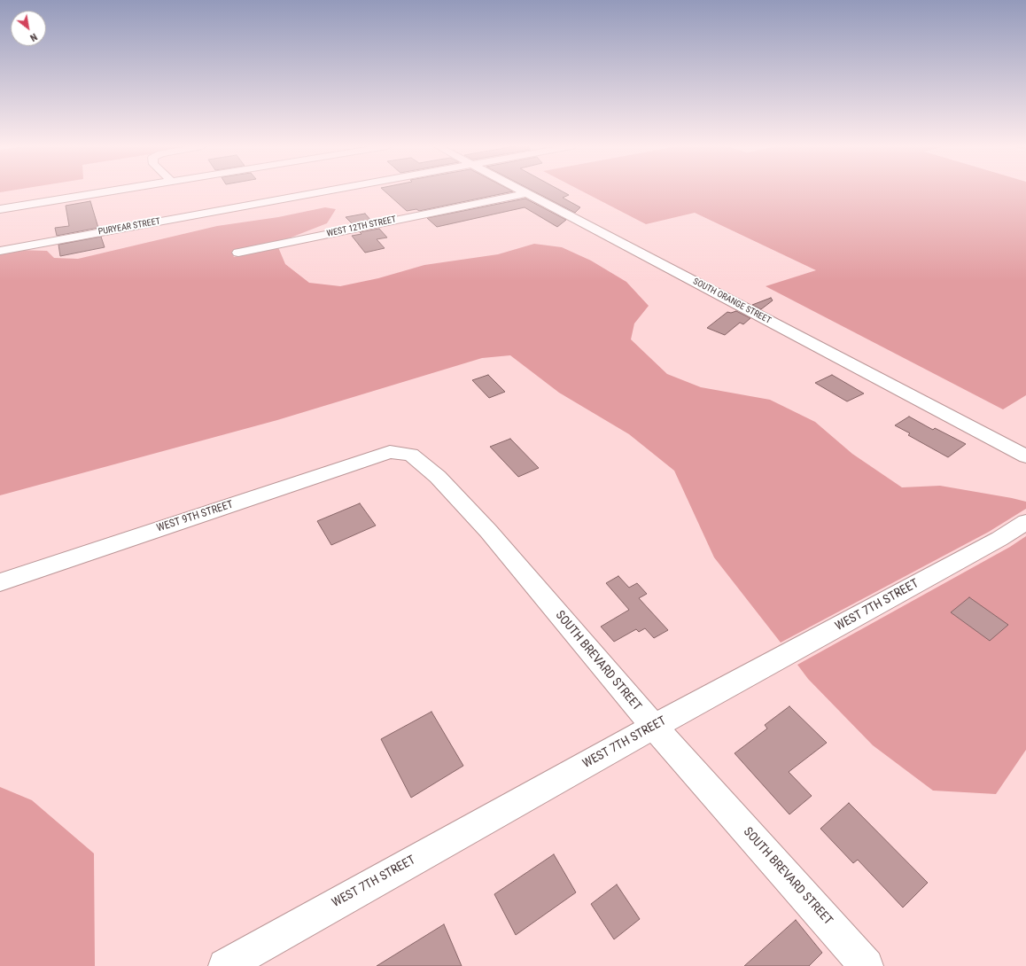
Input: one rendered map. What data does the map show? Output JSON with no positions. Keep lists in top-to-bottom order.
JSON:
{
  "streets": {
    "street": [
      "PURYEAR STREET",
      "WEST 12TH STREET",
      "SOUTH ORANGE STREET",
      "WEST 9TH STREET",
      "WEST 7TH STREET",
      "SOUTH BREVARD STREET"
    ]
  },
  "crossings": [
    ["WEST 12TH STREET", "SOUTH ORANGE STREET"],
    ["WEST 9TH STREET", "SOUTH BREVARD STREET"],
    ["WEST 7TH STREET", "SOUTH BREVARD STREET"]
  ],
  "north": "bottom right"
}
